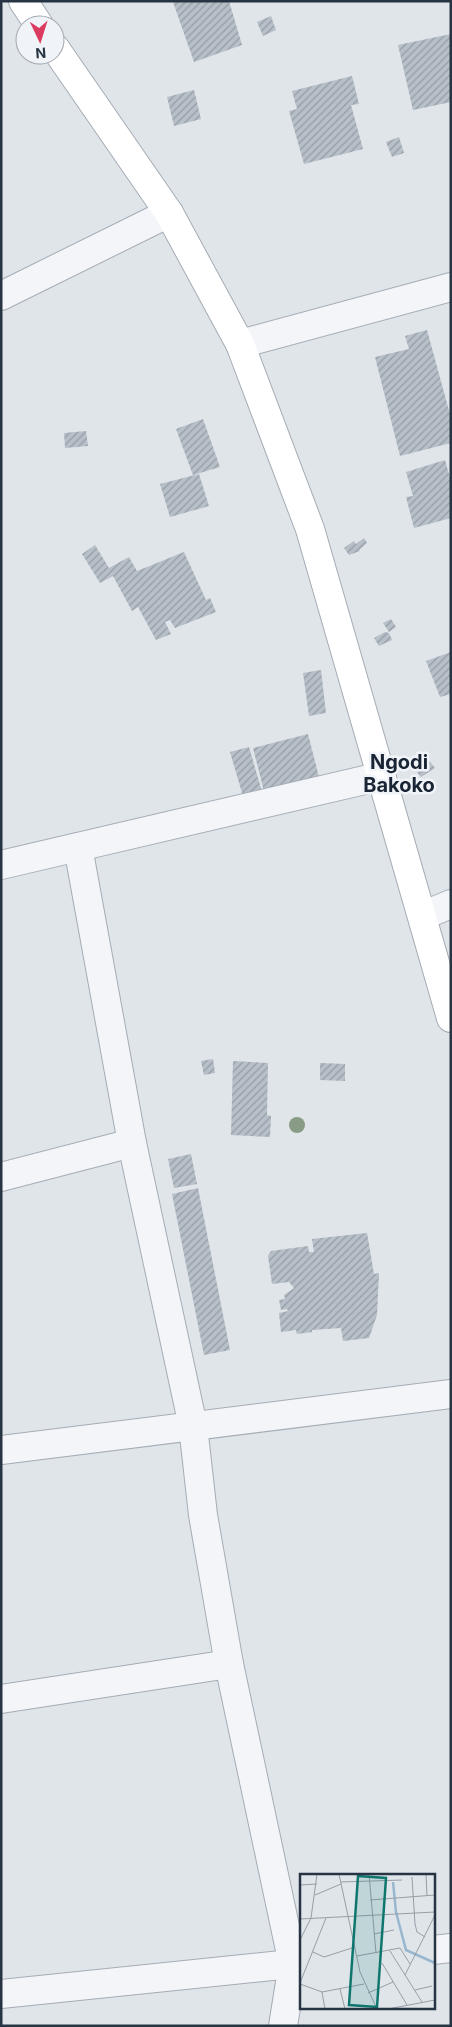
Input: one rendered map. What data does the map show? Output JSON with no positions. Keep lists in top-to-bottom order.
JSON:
{
  "districts": ["Ngodi Bakoko"],
  "north": "bottom"
}
